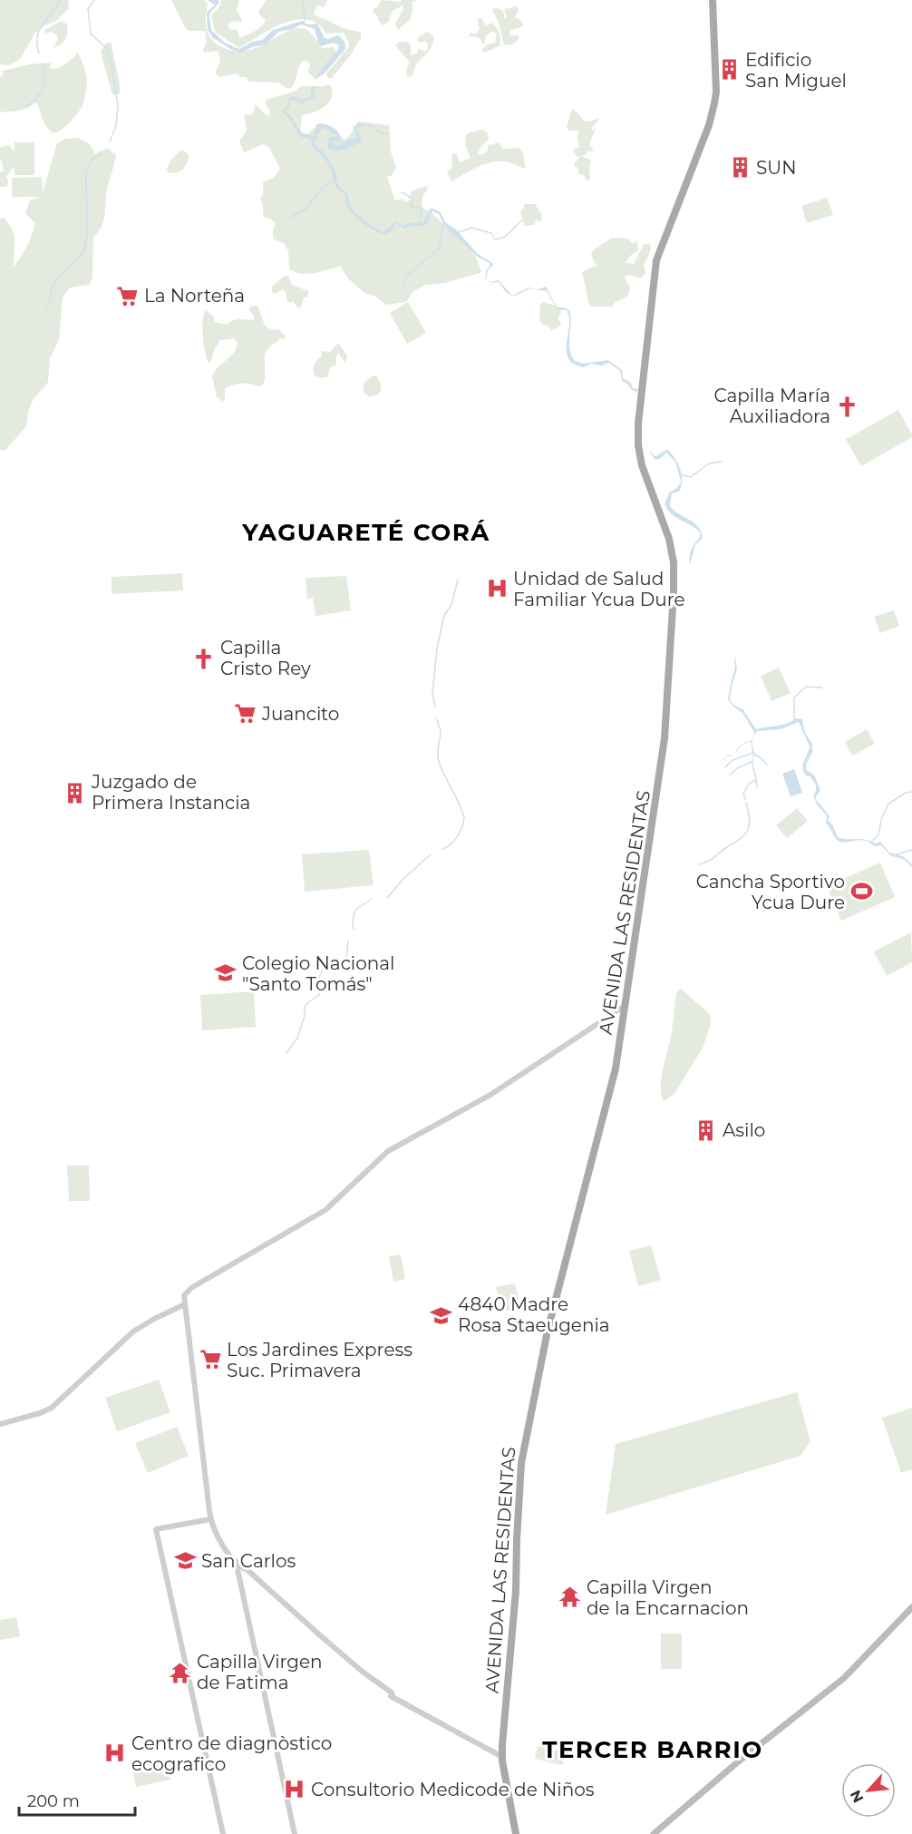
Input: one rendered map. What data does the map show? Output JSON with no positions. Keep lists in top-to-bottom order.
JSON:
{
  "streets": {
    "main road": ["AVENIDA LAS RESIDENTAS"]
  },
  "districts": ["YAGUARETÉ CORÁ", "TERCER BARRIO"],
  "places": {
    "building": [
      "Edificio San Miguel",
      "SUN",
      "Juzgado de Primera Instancia",
      "Asilo"
    ],
    "supermarket": ["La Norteña", "Juancito", "Los Jardines Express Suc. Primavera"],
    "church": ["Capilla María Auxiliadora", "Capilla Cristo Rey"],
    "hospital": ["Unidad de Salud Familiar Ycua Dure", "Centro de diagnòstico ecografico", "Consultorio Medicode de Niños"],
    "sports": ["Cancha Sportivo Ycua Dure"],
    "school or university": ["Colegio Nacional \"Santo Tomás\"", "4840 Madre Rosa Staeugenia", "San Carlos"],
    "temple": ["Capilla Virgen de la Encarnacion", "Capilla Virgen de Fatima"]
  },
  "scale_bar": "200 m",
  "north": "bottom left"
}
